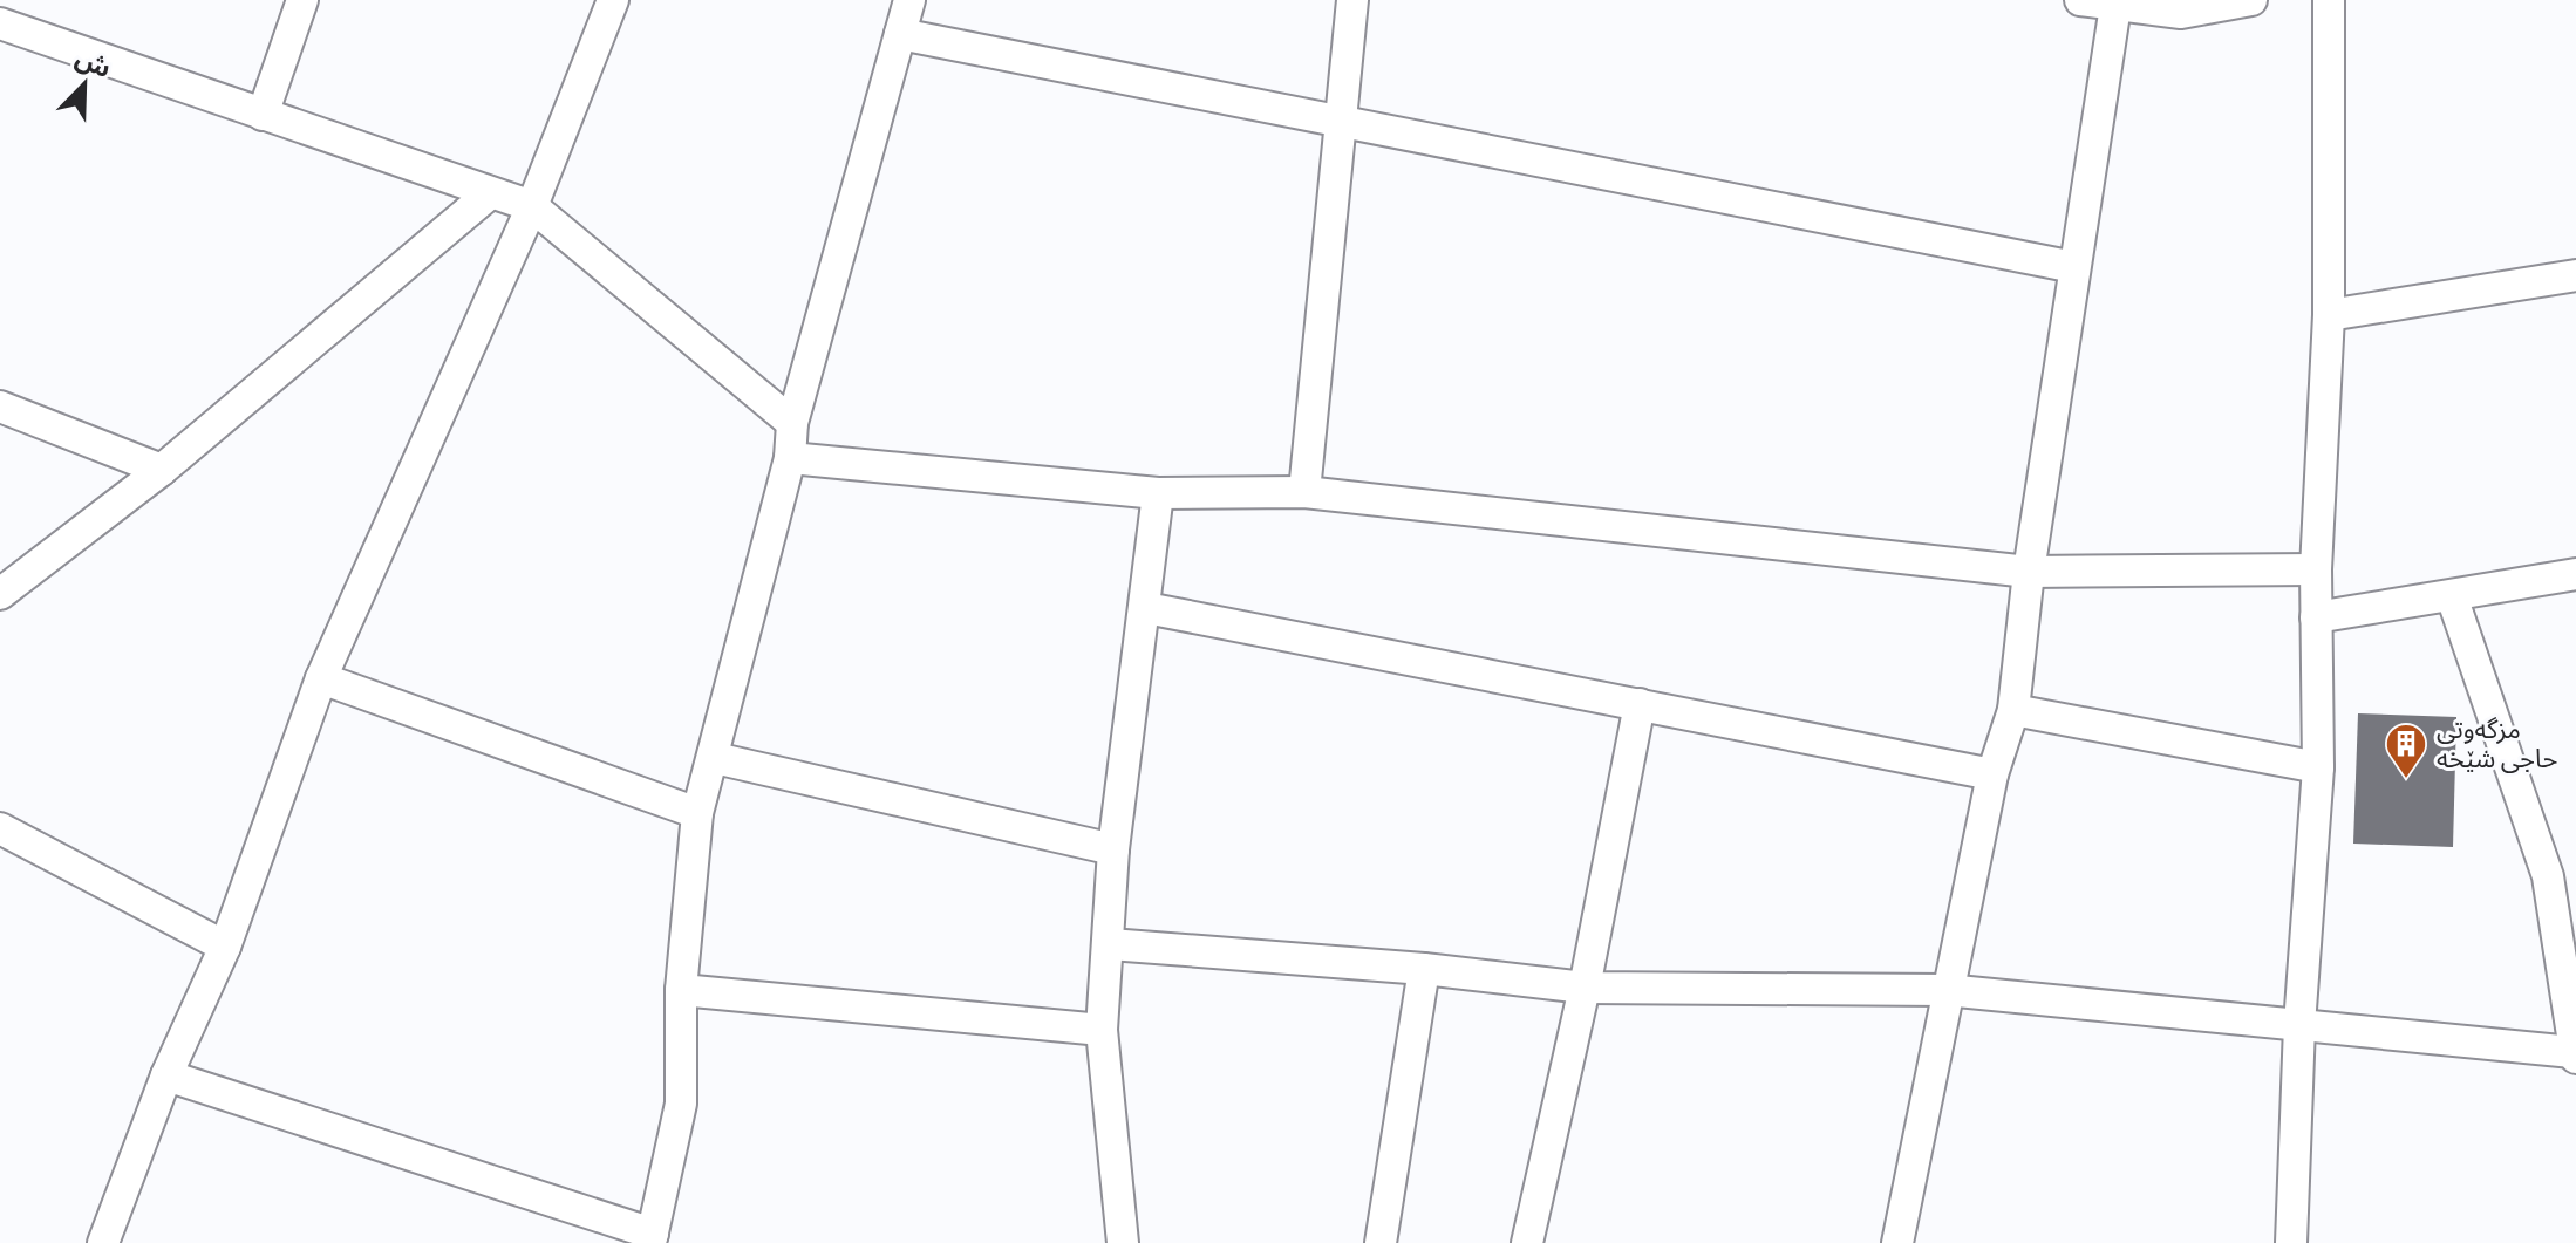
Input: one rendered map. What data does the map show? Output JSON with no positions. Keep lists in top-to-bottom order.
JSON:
{
  "places": {
    "building": ["مزگەوتی حاجی شێخە"]
  },
  "north": "top right"
}
